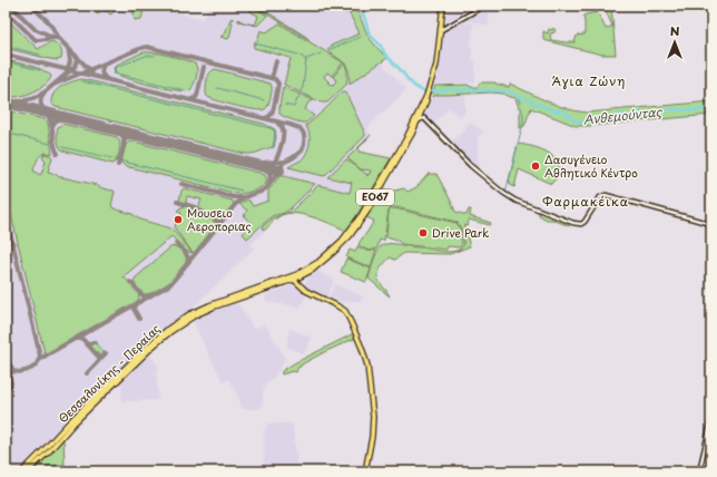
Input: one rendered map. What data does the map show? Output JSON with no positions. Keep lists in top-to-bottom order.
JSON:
{
  "streets": {
    "main road": ["ΕΟ67", "Θεσσαλονίκης - Περαίας"]
  },
  "districts": ["Άγια Ζώνη", "Φαρμακέικα"],
  "water": ["Ανθεμούντας"],
  "places": ["Δασυγένειο Αθλητικό Κέντρο", "Μουσειο Αεροποριας", "Drive Park"],
  "north": "top"
}
